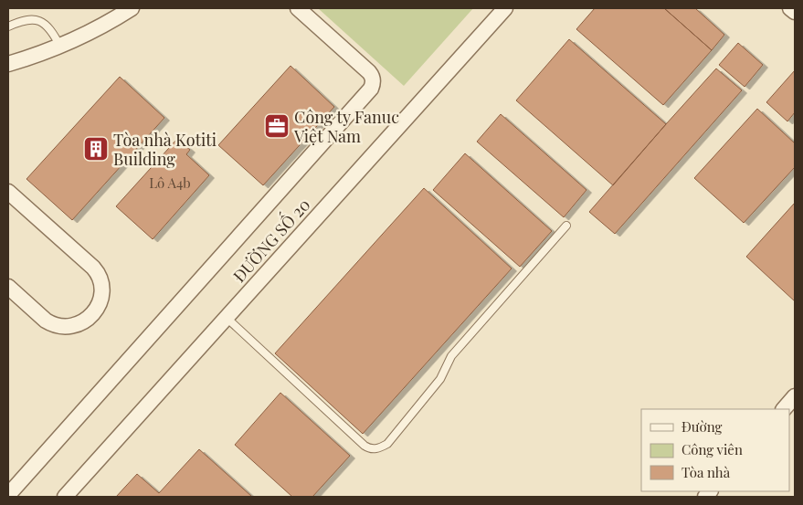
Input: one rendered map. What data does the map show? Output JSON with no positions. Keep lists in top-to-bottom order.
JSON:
{
  "streets": {
    "street": ["ĐƯỜNG SỐ 20"]
  },
  "places": {
    "office": ["Công ty Fanuc Việt Nam"],
    "building": ["Tòa nhà Kotiti Building"]
  },
  "house_numbers": ["Lô A4b"],
  "legend": ["Đường", "Công viên", "Tòa nhà"]
}
